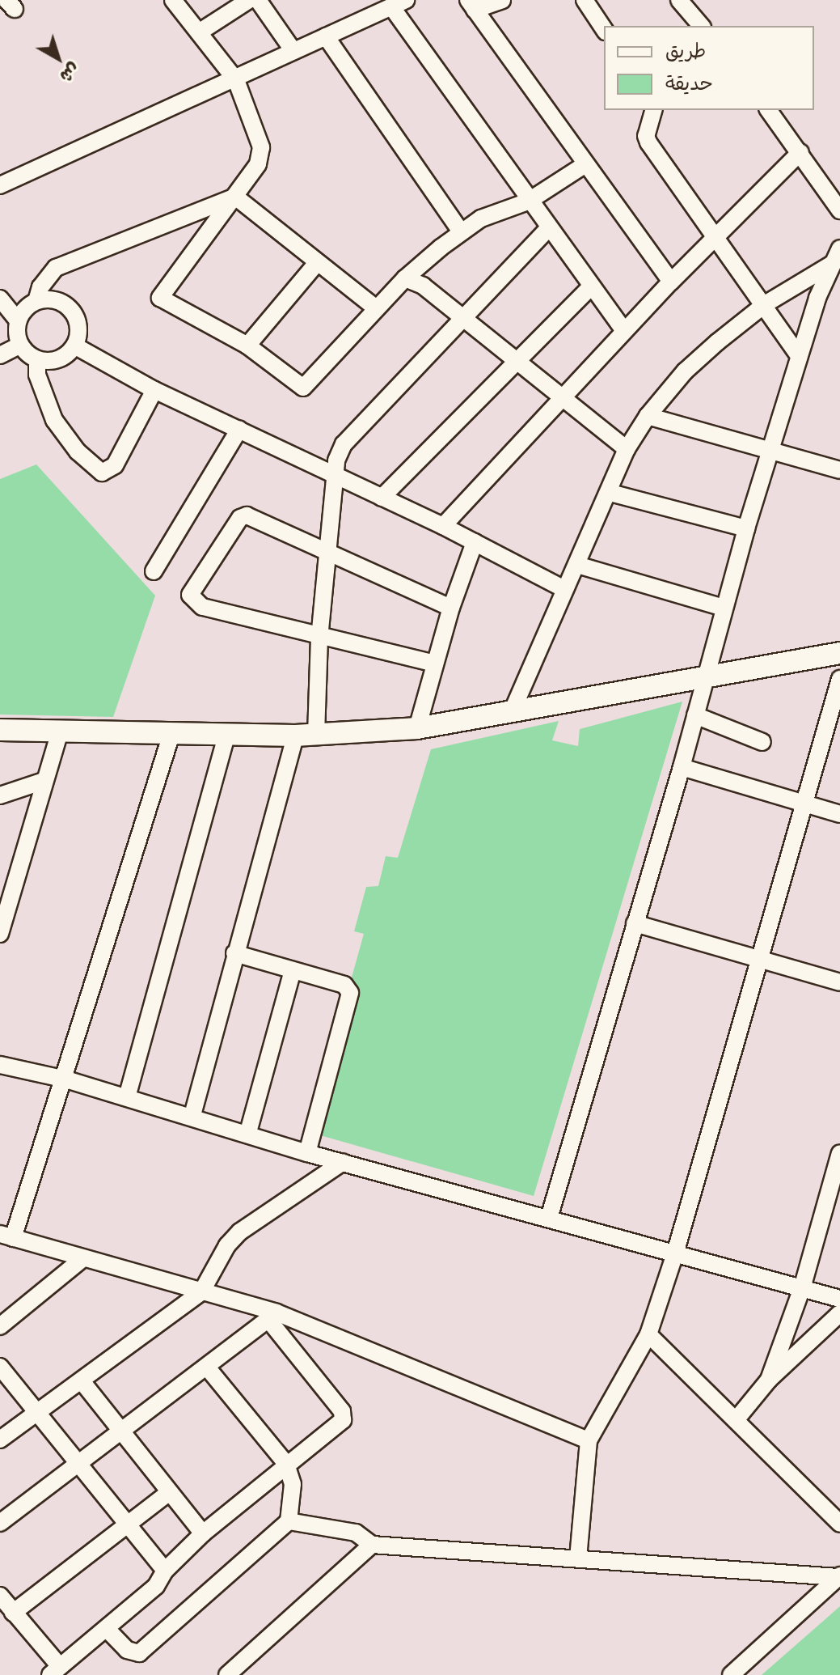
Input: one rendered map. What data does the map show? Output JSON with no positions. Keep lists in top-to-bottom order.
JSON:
{
  "legend": ["طريق", "حديقة"],
  "north": "bottom right"
}
